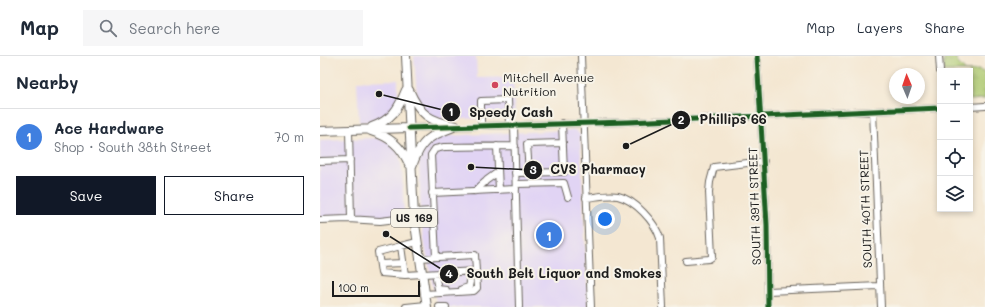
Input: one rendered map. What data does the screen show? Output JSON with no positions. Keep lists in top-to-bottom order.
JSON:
{
  "streets": {
    "main road": ["US 169"],
    "street": ["SOUTH 39TH STREET", "SOUTH 40TH STREET"]
  },
  "places": [
    "Mitchell Avenue Nutrition",
    "Speedy Cash",
    "Phillips 66",
    "CVS Pharmacy",
    "South Belt Liquor and Smokes"
  ],
  "scale_bar": "100 m",
  "north": "top",
  "page": {
    "header": "Map",
    "search": "Search here",
    "nav": ["Map", "Layers", "Share"],
    "heading": "Nearby",
    "map_buttons": ["+", "−"],
    "list": [
      {
        "mark": "1",
        "name": "Ace Hardware",
        "note": "Shop · South 38th Street",
        "value": "70 m"
      }
    ],
    "buttons": ["Save", "Share"],
    "pins": "1",
    "scale": "100 m"
  }
}
